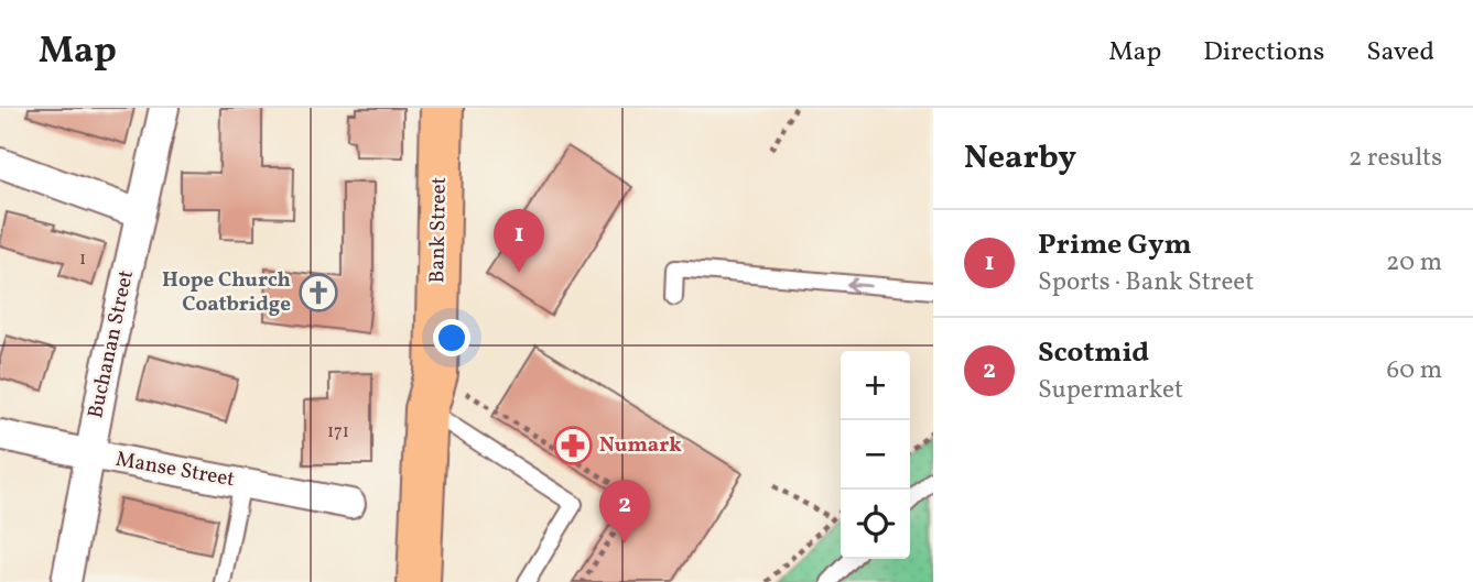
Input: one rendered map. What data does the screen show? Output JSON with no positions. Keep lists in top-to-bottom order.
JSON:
{
  "streets": {
    "main road": ["Bank Street"],
    "street": ["Buchanan Street", "Manse Street"]
  },
  "crossings": [
    ["Buchanan Street", "Manse Street"]
  ],
  "places": {
    "church": ["Hope Church Coatbridge"],
    "pharmacy": ["Numark"]
  },
  "house_numbers": ["1", "171"],
  "page": {
    "header": "Map",
    "nav": ["Map", "Directions", "Saved"],
    "heading": ["Nearby", "2 results"],
    "list": [
      {
        "mark": "1",
        "name": "Prime Gym",
        "note": "Sports · Bank Street",
        "value": "20 m"
      },
      {
        "mark": "2",
        "name": "Scotmid",
        "note": "Supermarket",
        "value": "60 m"
      }
    ],
    "pins": ["1", "2"],
    "map_buttons": ["+", "−"]
  }
}
